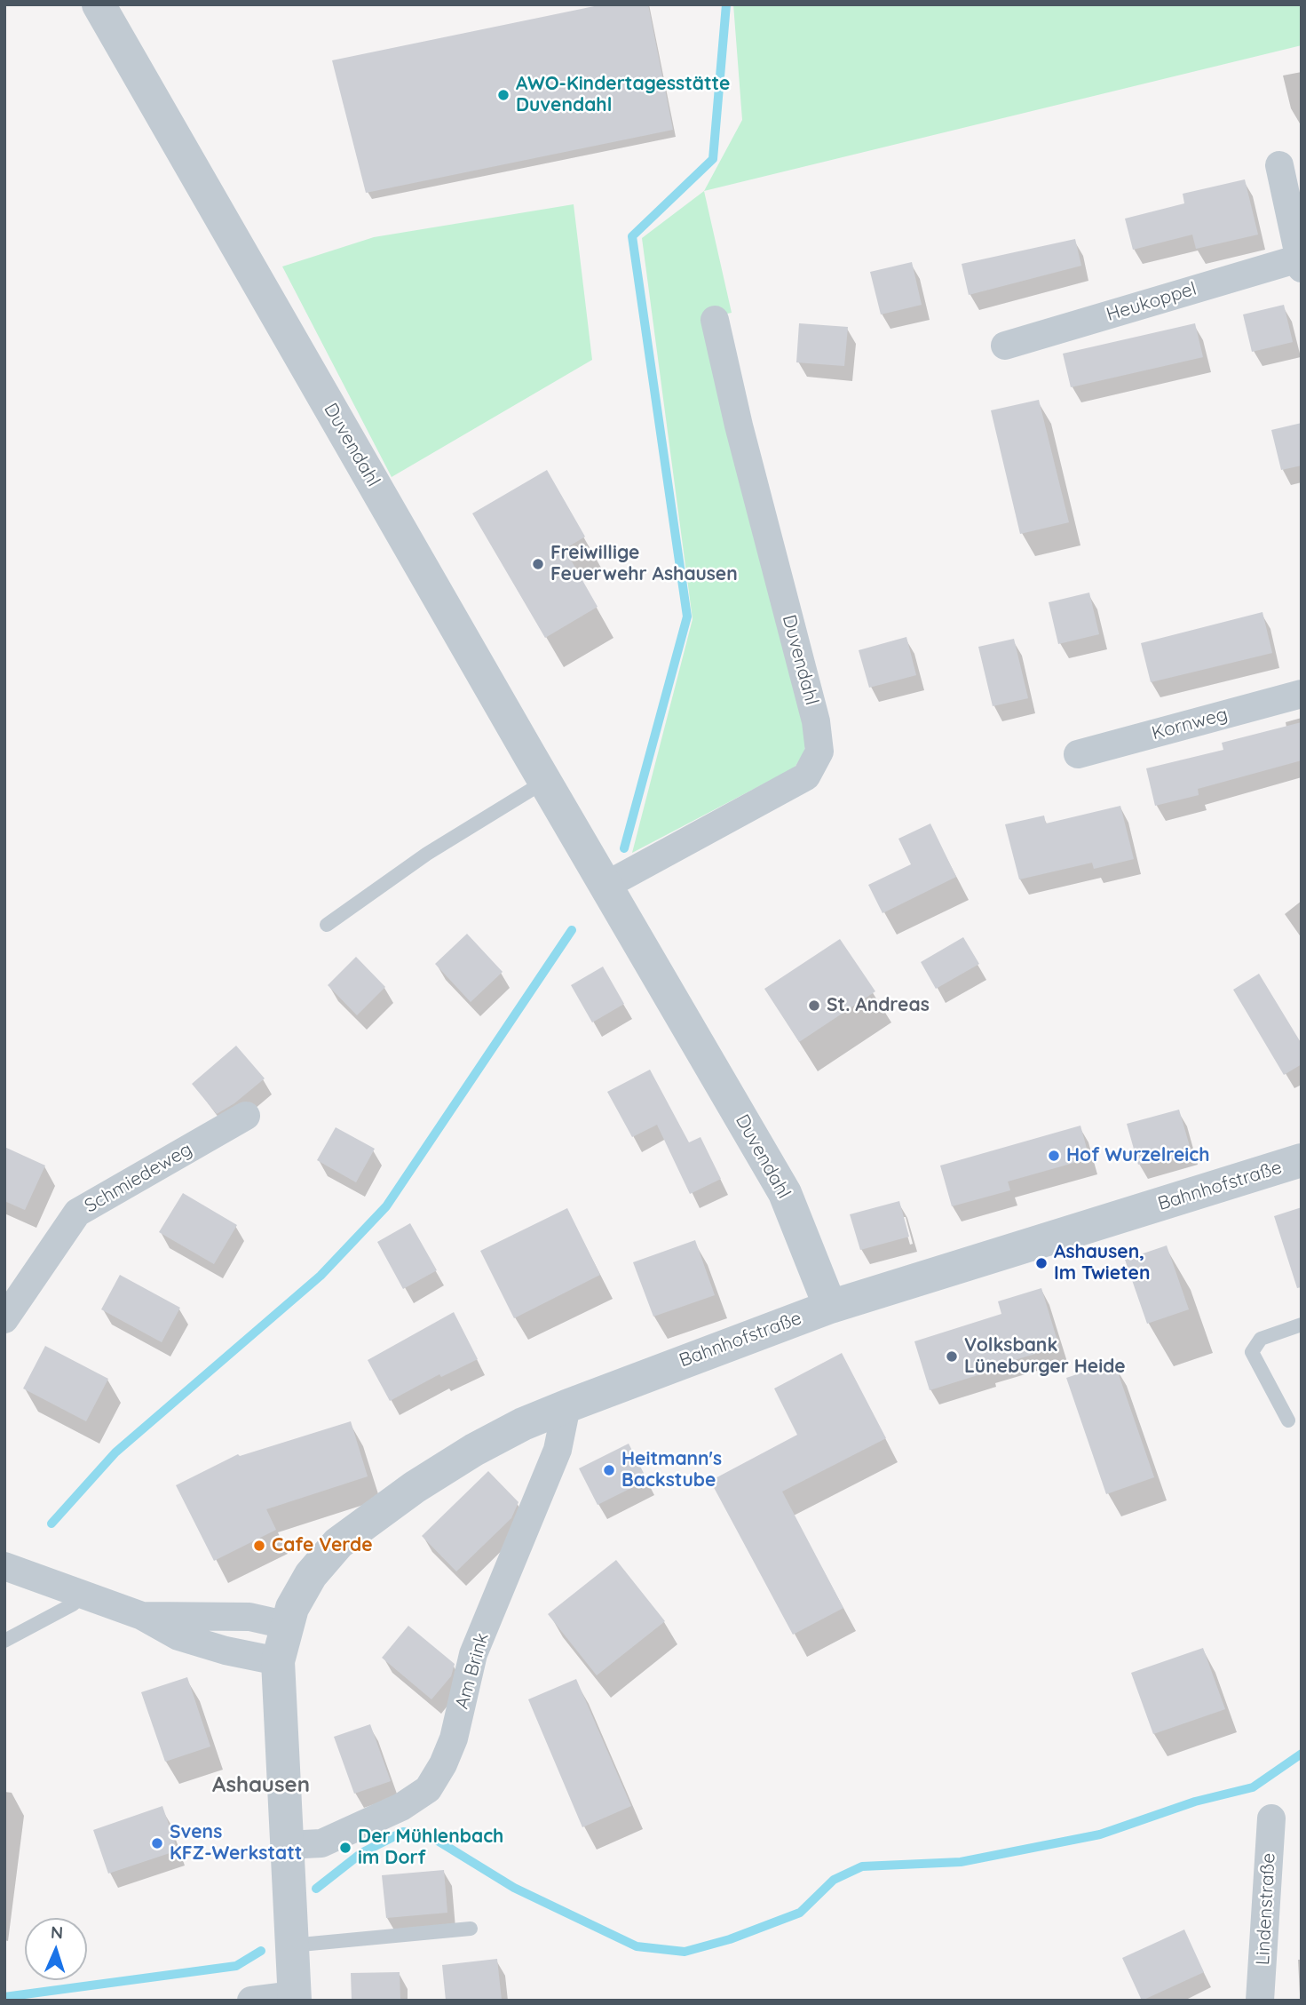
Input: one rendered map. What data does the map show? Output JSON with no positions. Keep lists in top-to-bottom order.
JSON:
{
  "streets": {
    "street": [
      "Heukoppel",
      "Duvendahl",
      "Kornweg",
      "Schmiedeweg",
      "Bahnhofstraße",
      "Am Brink",
      "Lindenstraße"
    ]
  },
  "crossings": [
    ["Duvendahl", "Bahnhofstraße"],
    ["Bahnhofstraße", "Am Brink"]
  ],
  "districts": ["Ashausen"],
  "places": [
    "AWO-Kindertagesstätte Duvendahl",
    "Freiwillige Feuerwehr Ashausen",
    "St. Andreas",
    "Hof Wurzelreich",
    "Ashausen, Im Twieten",
    "Volksbank Lüneburger Heide",
    "Heitmann's Backstube",
    "Cafe Verde",
    "Svens KFZ-Werkstatt",
    "Der Mühlenbach im Dorf"
  ],
  "north": "top"
}
